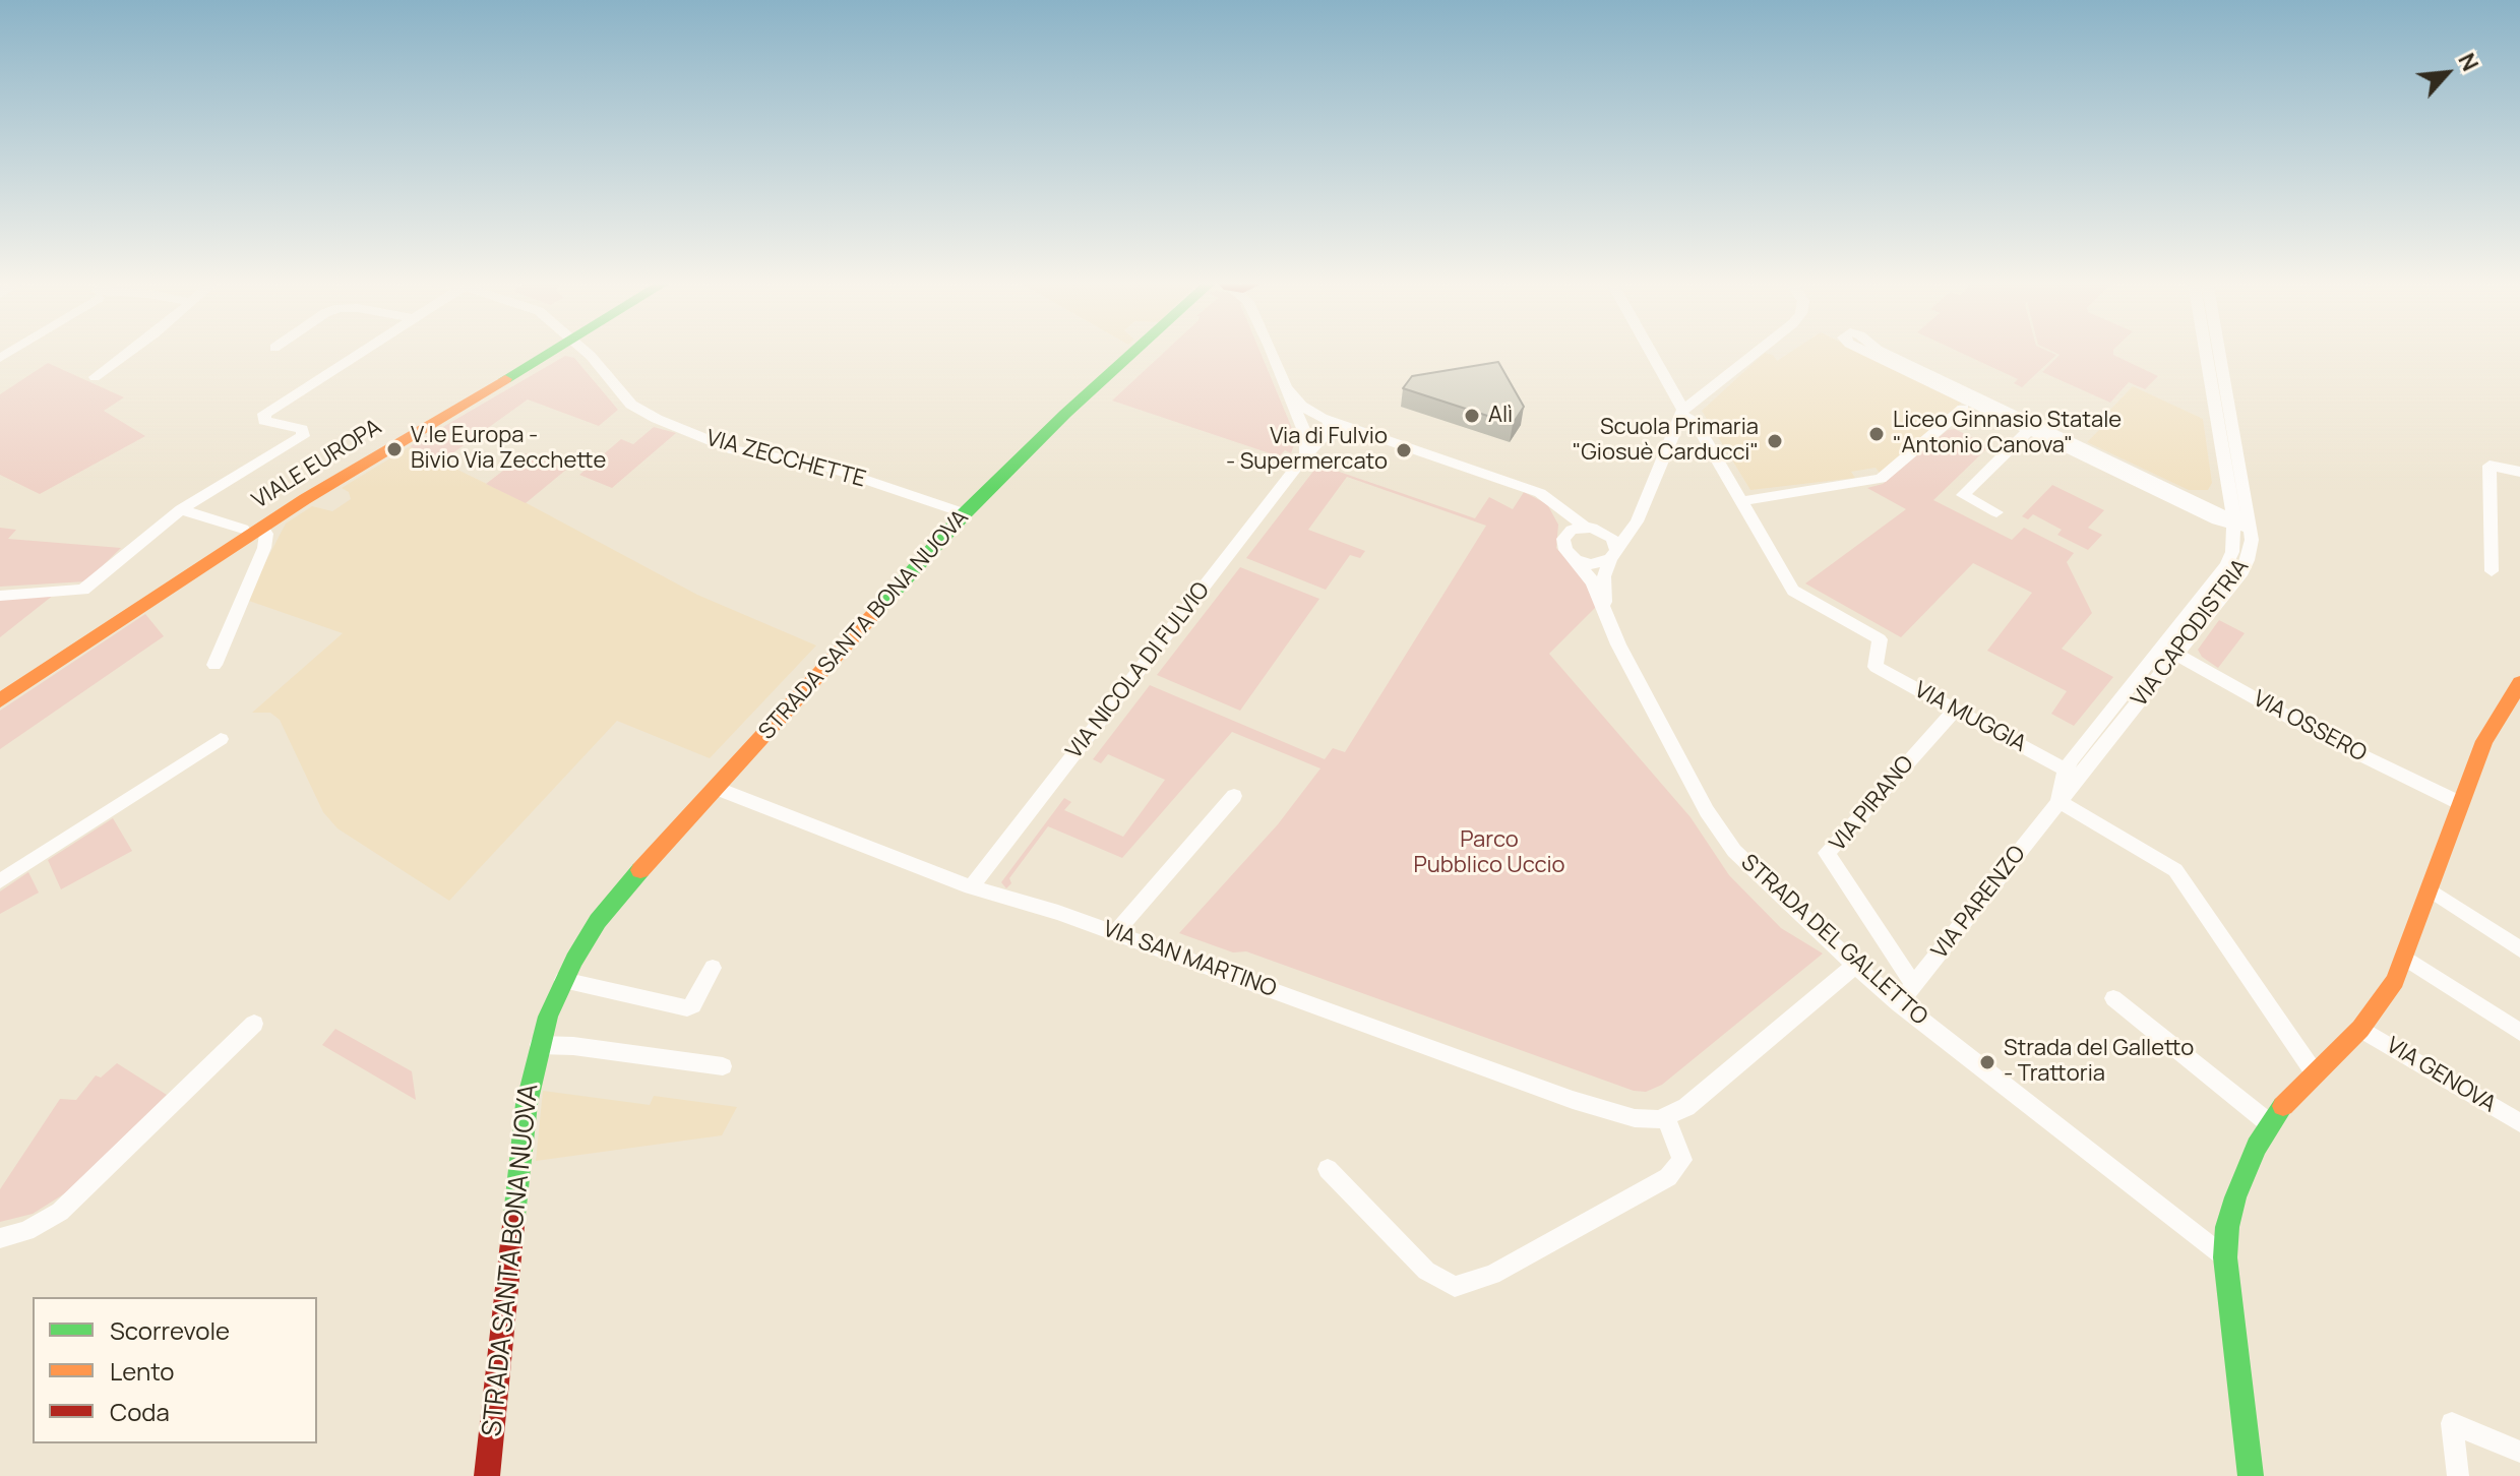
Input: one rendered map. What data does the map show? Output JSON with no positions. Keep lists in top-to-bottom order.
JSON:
{
  "streets": {
    "street": [
      "VIA ZECCHETTE",
      "VIALE EUROPA",
      "STRADA SANTA BONA NUOVA",
      "VIA CAPODISTRIA",
      "VIA NICOLA DI FULVIO",
      "VIA MUGGIA",
      "VIA OSSERO",
      "VIA PIRANO",
      "VIA PARENZO",
      "STRADA DEL GALLETTO",
      "VIA SAN MARTINO",
      "VIA GENOVA"
    ]
  },
  "crossings": [
    ["VIA ZECCHETTE", "STRADA SANTA BONA NUOVA"],
    ["STRADA SANTA BONA NUOVA", "VIA SAN MARTINO"],
    ["VIA CAPODISTRIA", "VIA MUGGIA"],
    ["VIA CAPODISTRIA", "VIA OSSERO"],
    ["VIA CAPODISTRIA", "VIA PARENZO"],
    ["VIA NICOLA DI FULVIO", "VIA SAN MARTINO"],
    ["VIA MUGGIA", "VIA PIRANO"],
    ["VIA MUGGIA", "VIA PARENZO"],
    ["VIA PIRANO", "VIA PARENZO"],
    ["VIA PARENZO", "STRADA DEL GALLETTO"]
  ],
  "parks": ["Parco Pubblico Uccio"],
  "places": [
    "Alì",
    "Liceo Ginnasio Statale \"Antonio Canova\"",
    "Scuola Primaria \"Giosuè Carducci\"",
    "V.le Europa - Bivio Via Zecchette",
    "Via di Fulvio - Supermercato",
    "Strada del Galletto - Trattoria"
  ],
  "legend": ["Scorrevole", "Lento", "Coda"],
  "north": "top right"
}
